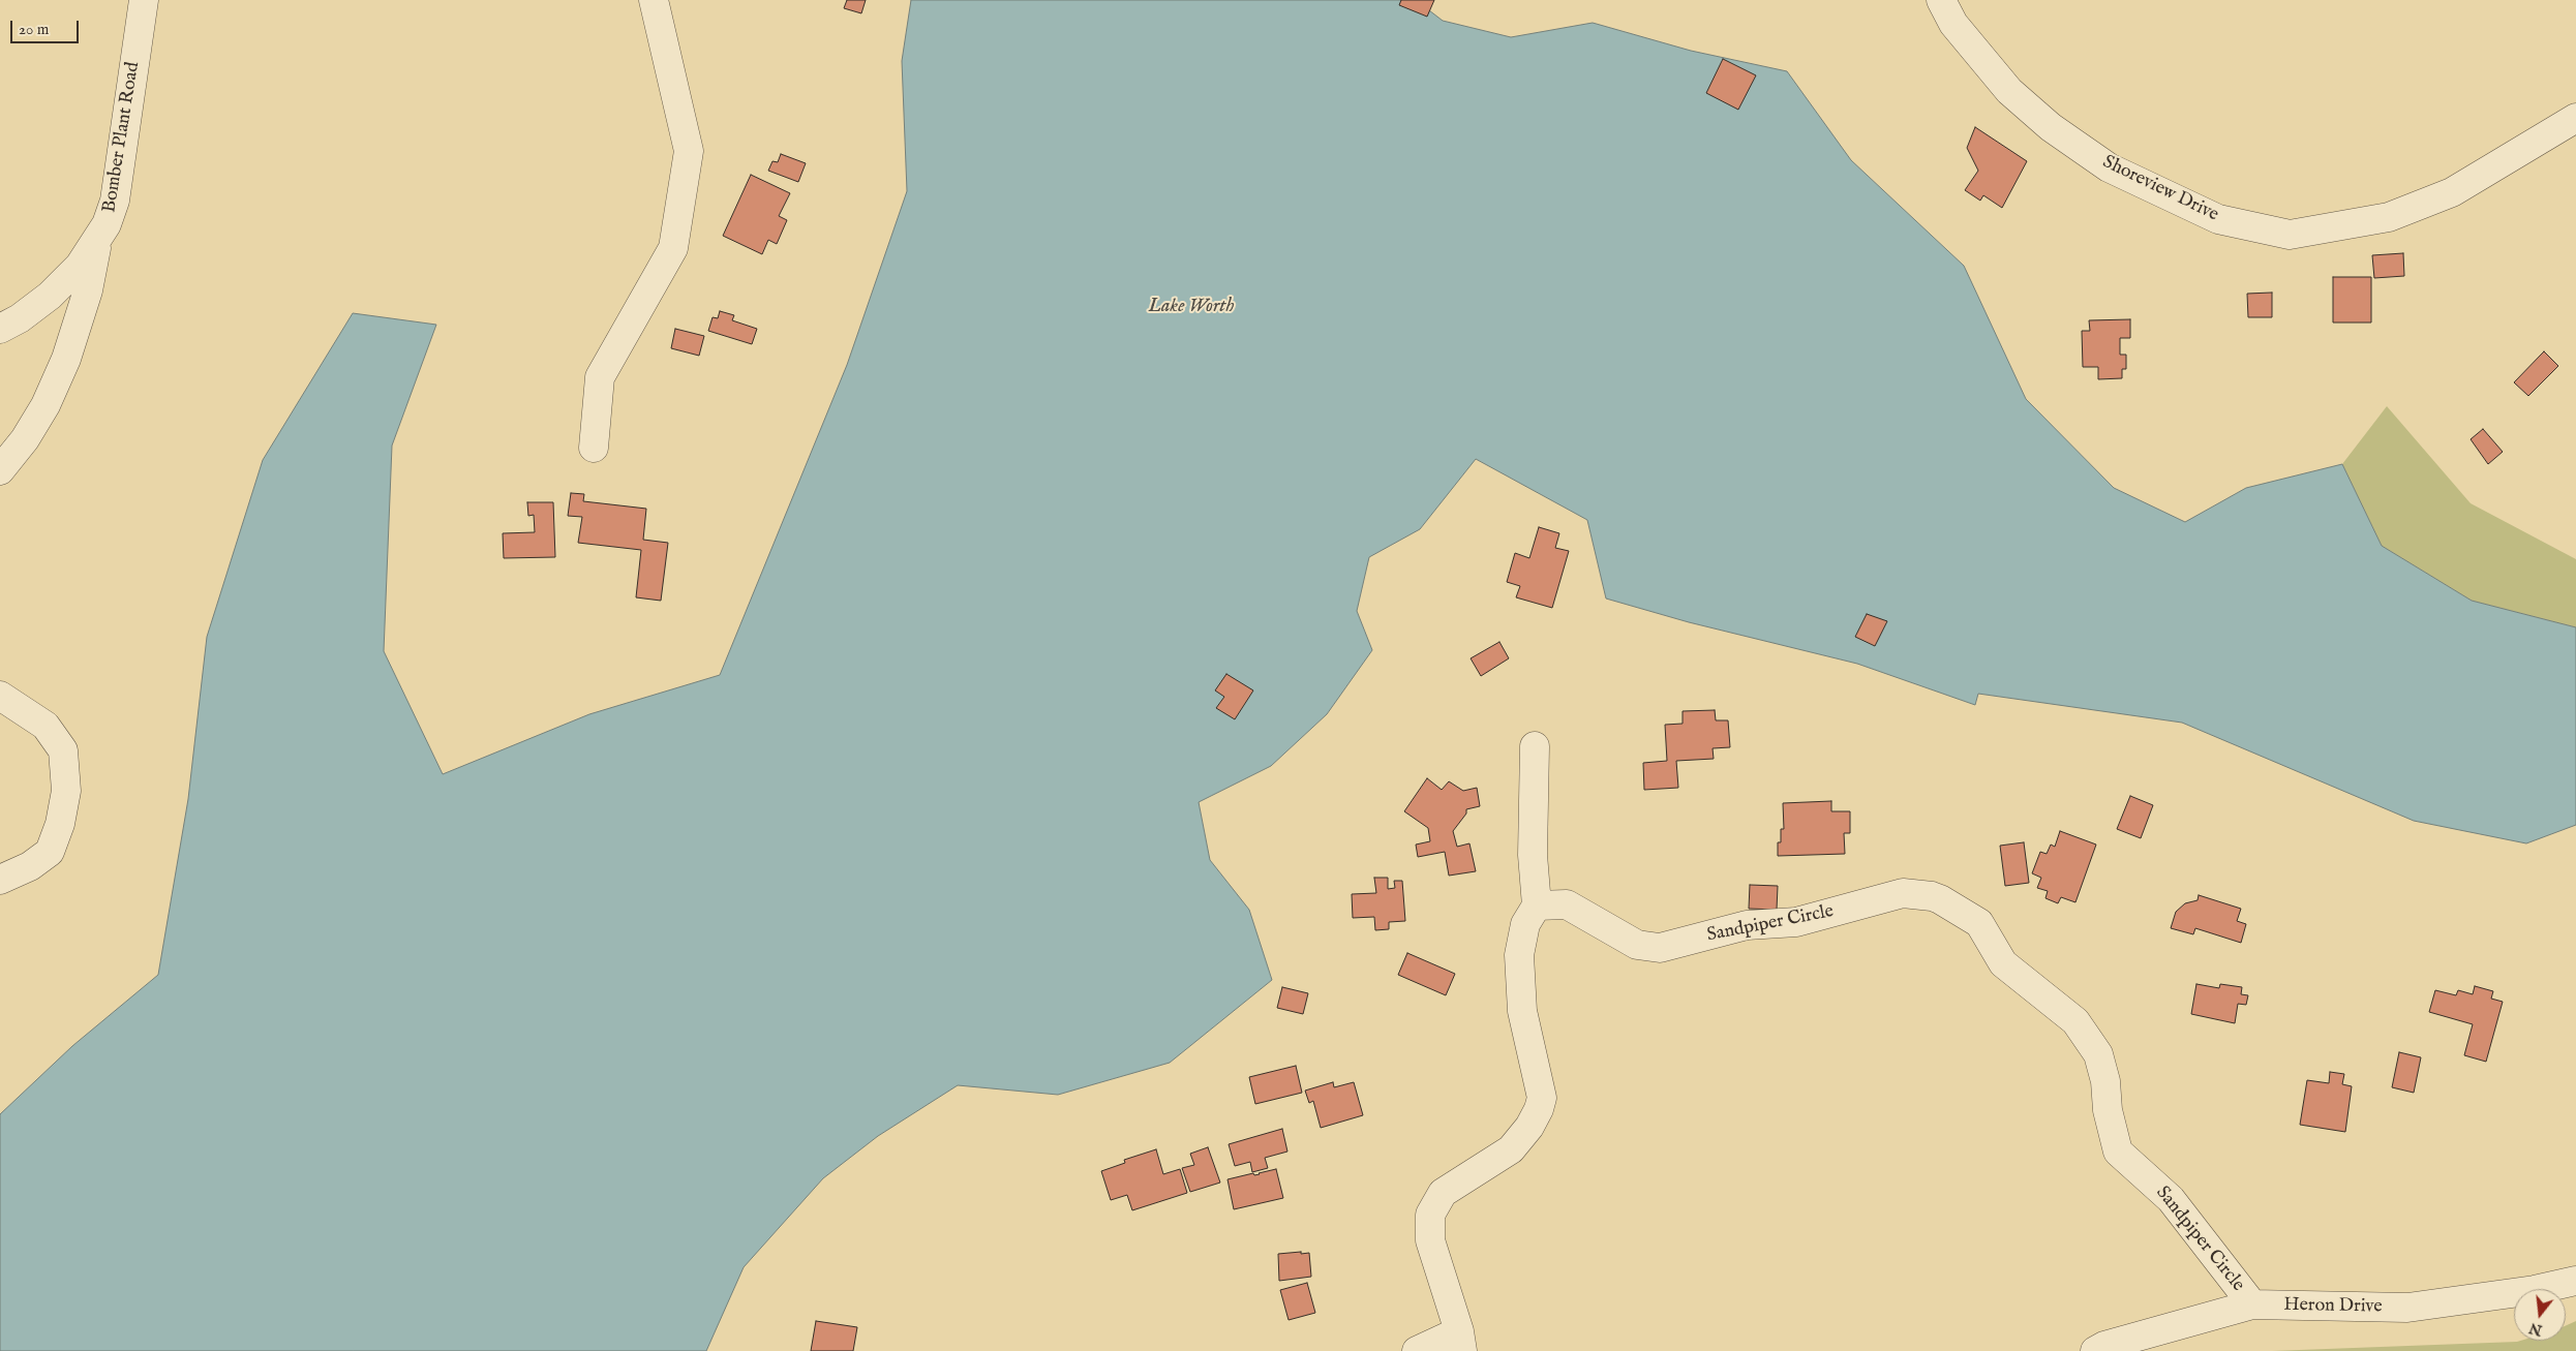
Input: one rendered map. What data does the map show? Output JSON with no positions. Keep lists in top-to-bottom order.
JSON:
{
  "streets": {
    "street": [
      "Bomber Plant Road",
      "Shoreview Drive",
      "Sandpiper Circle",
      "Heron Drive"
    ]
  },
  "crossings": [
    ["Sandpiper Circle", "Heron Drive"]
  ],
  "water": ["Lake Worth"],
  "scale_bar": "20 m",
  "north": "bottom"
}
